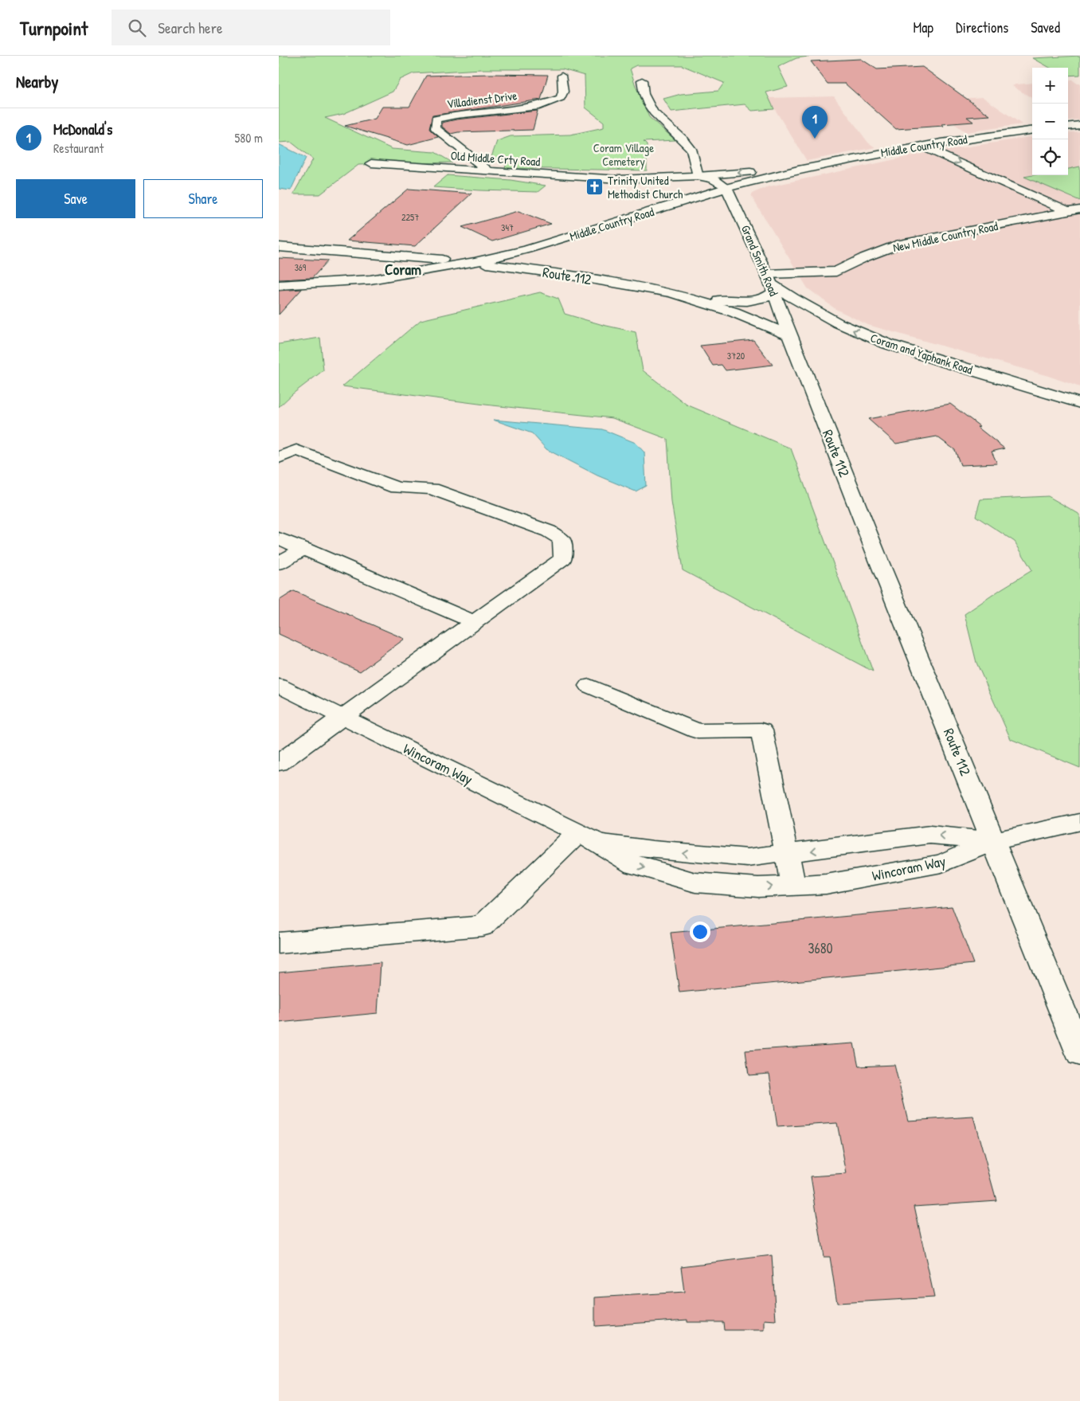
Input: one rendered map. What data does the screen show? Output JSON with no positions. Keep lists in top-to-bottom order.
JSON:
{
  "streets": {
    "street": [
      "Villadienst Drive",
      "Middle Country Road",
      "Old Middle Crty Road",
      "New Middle Country Road",
      "Grand Smith Road",
      "Route 112",
      "Coram and Yaphank Road",
      "Wincoram Way"
    ]
  },
  "crossings": [
    ["Villadienst Drive", "Old Middle Crty Road"],
    ["Middle Country Road", "Grand Smith Road"],
    ["Middle Country Road", "Route 112"],
    ["New Middle Country Road", "Grand Smith Road"],
    ["New Middle Country Road", "Coram and Yaphank Road"],
    ["Grand Smith Road", "Route 112"],
    ["Grand Smith Road", "Coram and Yaphank Road"],
    ["Route 112", "Wincoram Way"]
  ],
  "districts": ["Coram"],
  "parks": ["Coram Village Cemetery"],
  "places": {
    "church": ["Trinity United Methodist Church"]
  },
  "house_numbers": [
    "2257",
    "347",
    "369",
    "3720",
    "3680"
  ],
  "page": {
    "header": "Turnpoint",
    "search": "Search here",
    "nav": ["Map", "Directions", "Saved"],
    "heading": "Nearby",
    "map_buttons": ["+", "−"],
    "pins": "1",
    "list": [
      {
        "mark": "1",
        "name": "McDonald's",
        "note": "Restaurant",
        "value": "580 m"
      }
    ],
    "buttons": ["Save", "Share"]
  }
}
